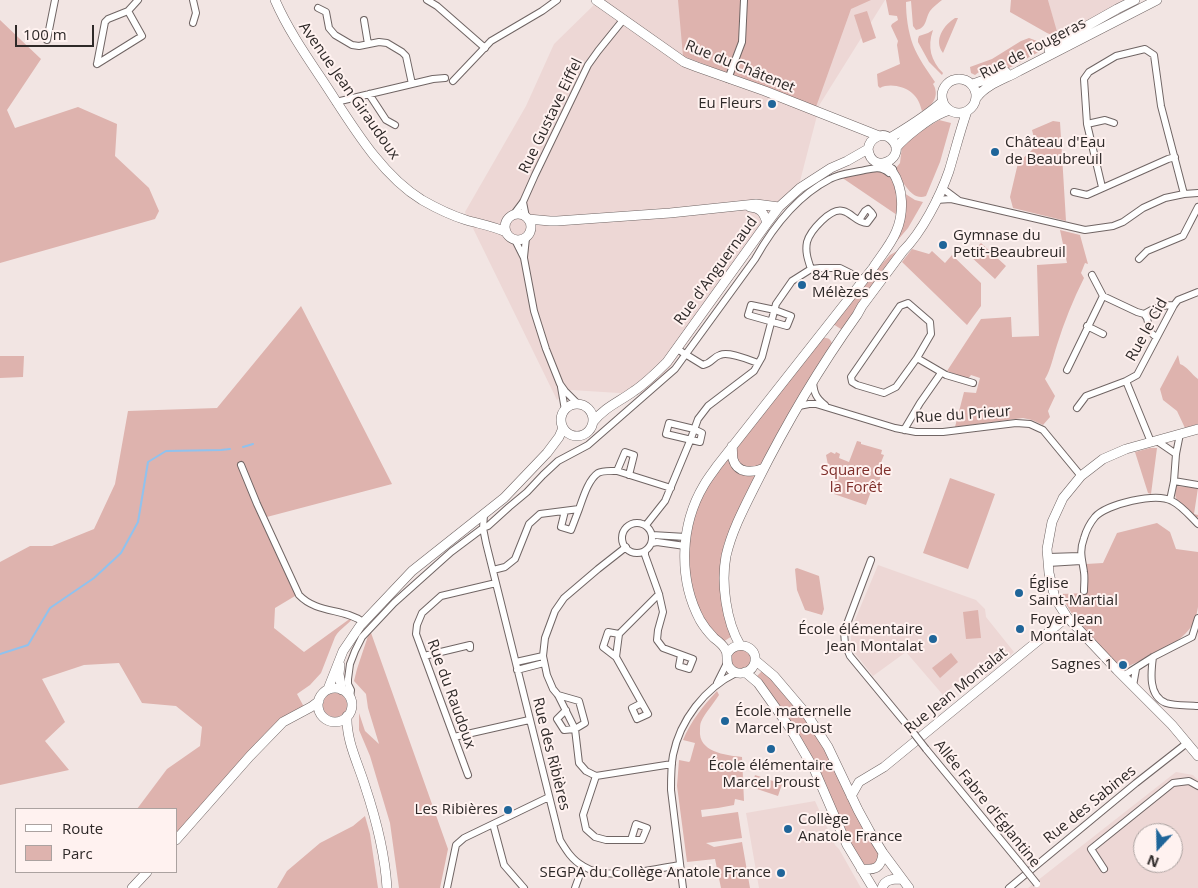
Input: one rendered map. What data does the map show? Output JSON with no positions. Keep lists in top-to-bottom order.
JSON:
{
  "streets": {
    "main road": [
      "Rue de Fougeras",
      "Rue du Châtenet",
      "Avenue Jean Giraudoux",
      "Rue d'Anguernaud",
      "Rue Jean Montalat"
    ],
    "street": [
      "Rue Gustave Eiffel",
      "Rue le Cid",
      "Rue du Prieur",
      "Rue du Raudoux",
      "Rue des Ribières",
      "Allée Fabre d'Églantine",
      "Rue des Sabines"
    ]
  },
  "crossings": [
    ["Rue du Châtenet", "Rue Gustave Eiffel"],
    ["Rue du Châtenet", "Rue d'Anguernaud"],
    ["Avenue Jean Giraudoux", "Rue Gustave Eiffel"],
    ["Rue d'Anguernaud", "Rue des Ribières"],
    ["Rue du Raudoux", "Rue des Ribières"]
  ],
  "parks": ["Square de la Forêt"],
  "places": [
    "Eu Fleurs",
    "Château d'Eau de Beaubreuil",
    "Gymnase du Petit-Beaubreuil",
    "84 Rue des Mélèzes",
    "Église Saint-Martial",
    "Foyer Jean Montalat",
    "École élémentaire Jean Montalat",
    "Sagnes 1",
    "École maternelle Marcel Proust",
    "École élémentaire Marcel Proust",
    "Les Ribières",
    "Collège Anatole France",
    "SEGPA du Collège Anatole France"
  ],
  "legend": ["Route", "Parc"],
  "scale_bar": "100 m",
  "north": "bottom"
}
